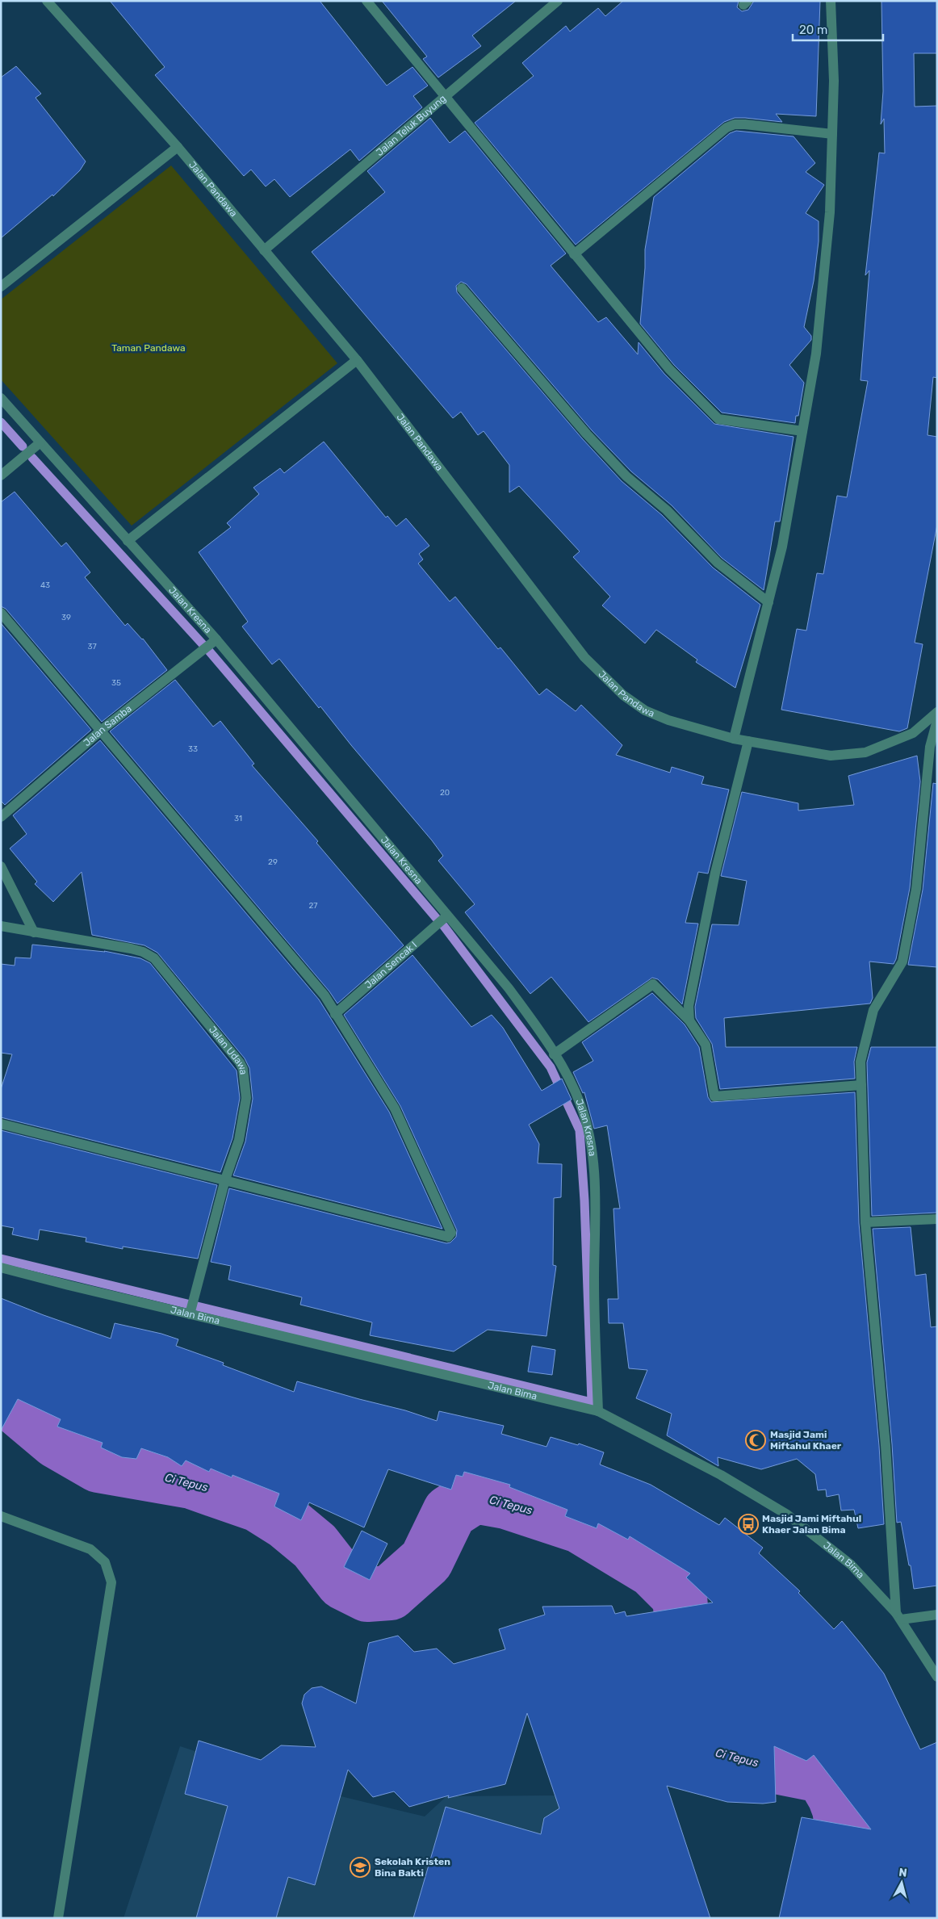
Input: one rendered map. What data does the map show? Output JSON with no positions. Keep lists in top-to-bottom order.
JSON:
{
  "streets": {
    "street": [
      "Jalan Teluk Buyung",
      "Jalan Pandawa",
      "Jalan Kresna",
      "Jalan Samba",
      "Jalan Sencak I",
      "Jalan Udawa",
      "Jalan Bima"
    ]
  },
  "crossings": [
    ["Jalan Teluk Buyung", "Jalan Pandawa"],
    ["Jalan Kresna", "Jalan Samba"],
    ["Jalan Kresna", "Jalan Sencak I"],
    ["Jalan Kresna", "Jalan Bima"],
    ["Jalan Udawa", "Jalan Bima"]
  ],
  "water": ["Ci Tepus"],
  "parks": ["Taman Pandawa"],
  "places": {
    "mosque": ["Masjid Jami Miftahul Khaer"],
    "bus stop": ["Masjid Jami Miftahul Khaer Jalan Bima"],
    "school or university": ["Sekolah Kristen Bina Bakti"]
  },
  "house_numbers": [
    "43",
    "39",
    "37",
    "35",
    "33",
    "20",
    "31",
    "29",
    "27"
  ],
  "scale_bar": "20 m",
  "north": "top"
}
